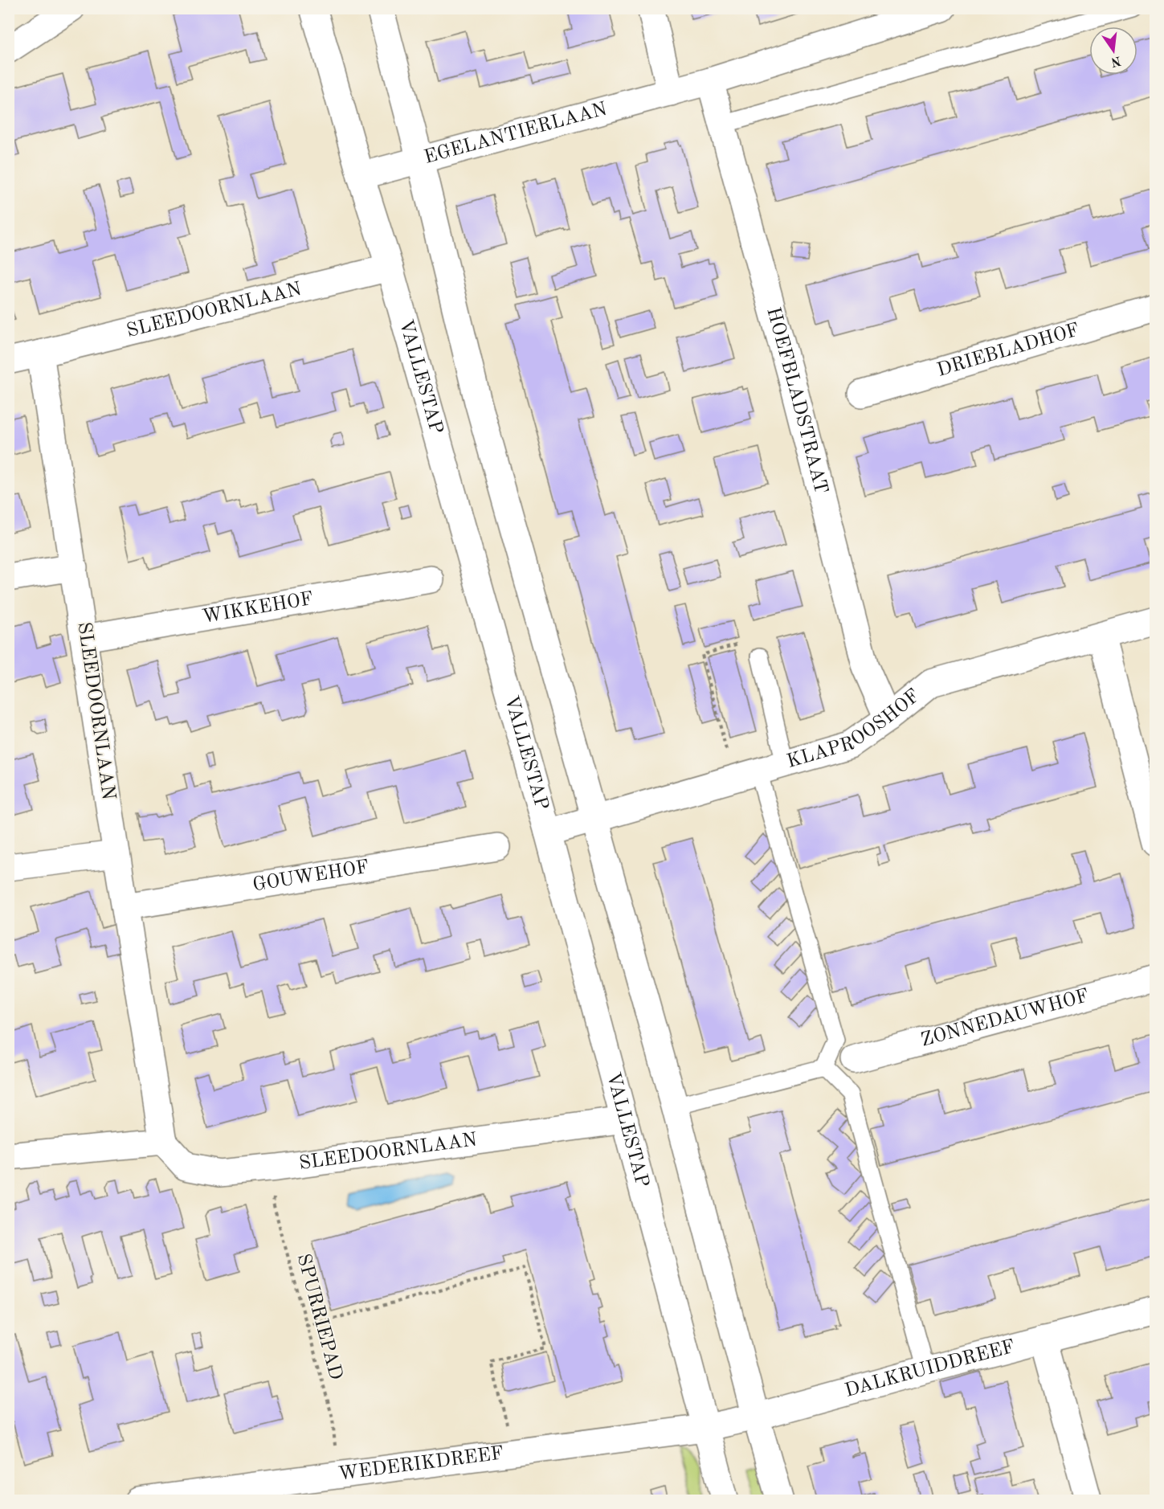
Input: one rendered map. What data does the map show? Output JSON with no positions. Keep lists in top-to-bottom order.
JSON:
{
  "streets": {
    "street": [
      "EGELANTIERLAAN",
      "SLEEDOORNLAAN",
      "DRIEBLADHOF",
      "VALLESTAP",
      "HOEFBLADSTRAAT",
      "WIKKEHOF",
      "KLAPROOSHOF",
      "GOUWEHOF",
      "ZONNEDAUWHOF",
      "DALKRUIDDREEF",
      "WEDERIKDREEF"
    ],
    "path": ["SPURRIEPAD"]
  },
  "crossings": [
    ["EGELANTIERLAAN", "VALLESTAP"],
    ["EGELANTIERLAAN", "HOEFBLADSTRAAT"],
    ["SLEEDOORNLAAN", "VALLESTAP"],
    ["SLEEDOORNLAAN", "WIKKEHOF"],
    ["SLEEDOORNLAAN", "GOUWEHOF"],
    ["SLEEDOORNLAAN", "SPURRIEPAD"],
    ["VALLESTAP", "KLAPROOSHOF"],
    ["VALLESTAP", "DALKRUIDDREEF"],
    ["VALLESTAP", "WEDERIKDREEF"],
    ["HOEFBLADSTRAAT", "KLAPROOSHOF"],
    ["SPURRIEPAD", "WEDERIKDREEF"],
    ["DALKRUIDDREEF", "WEDERIKDREEF"]
  ],
  "north": "bottom"
}
